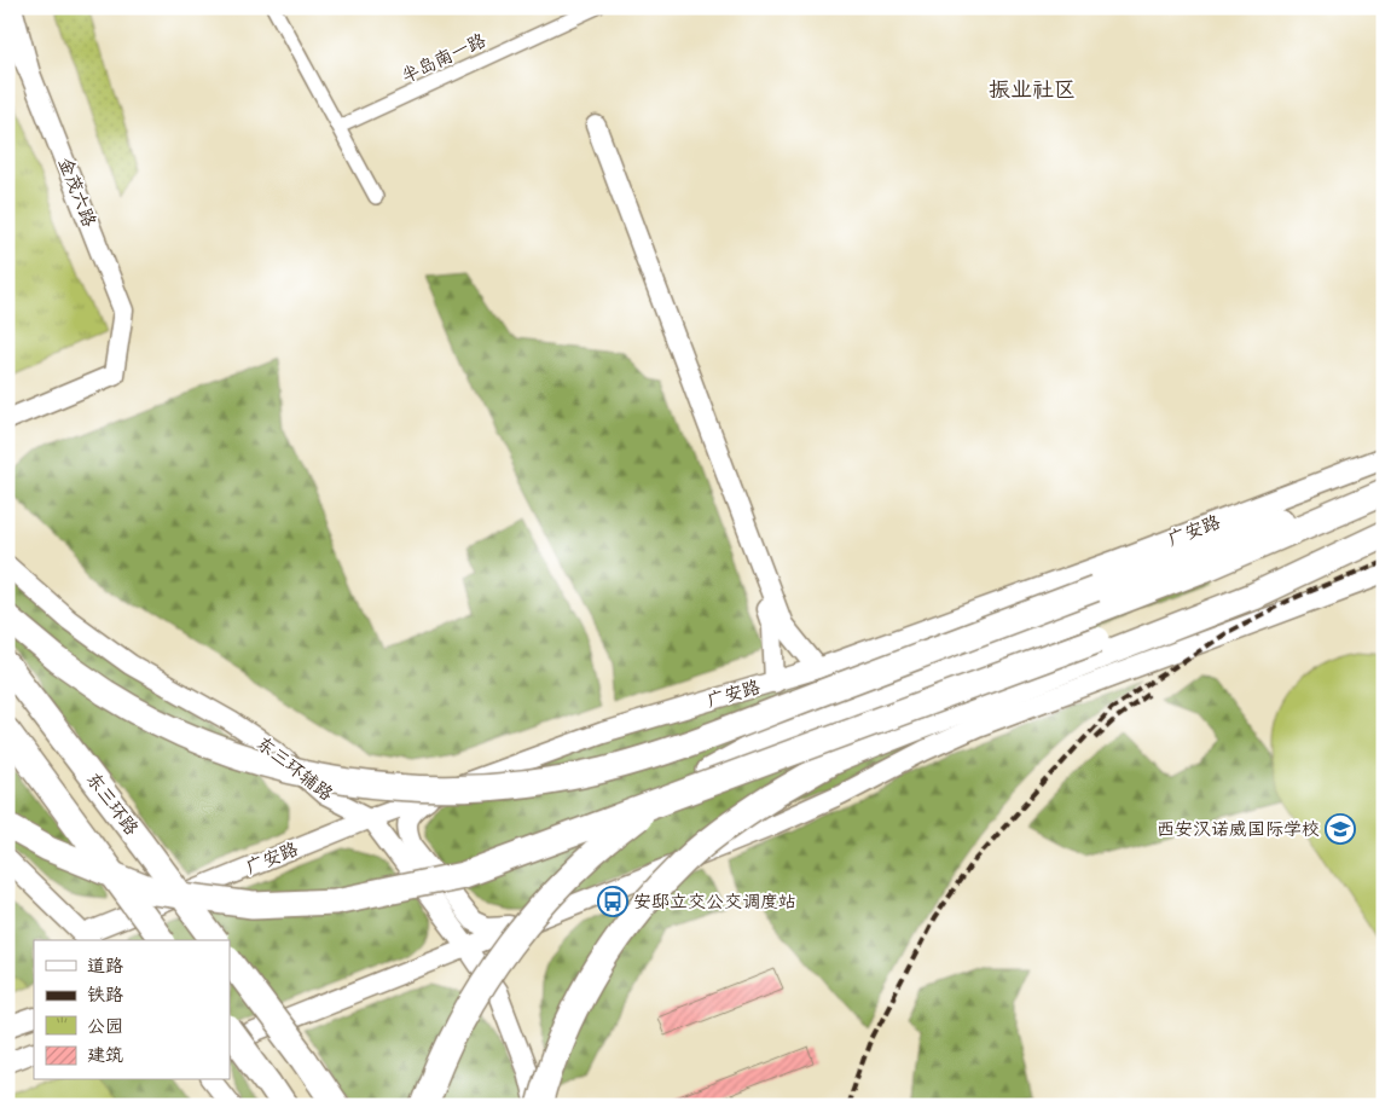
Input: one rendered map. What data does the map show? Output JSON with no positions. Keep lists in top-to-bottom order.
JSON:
{
  "streets": {
    "highway": ["东三环路"],
    "main road": ["金茂六路", "广安路", "东三环辅路"],
    "street": ["半岛南一路"]
  },
  "crossings": [
    ["广安路", "东三环辅路"]
  ],
  "districts": ["振业社区"],
  "places": {
    "school or university": ["西安汉诺威国际学校"],
    "bus stop": ["安邸立交公交调度站"]
  },
  "legend": [
    "道路",
    "铁路",
    "公园",
    "建筑"
  ]
}
